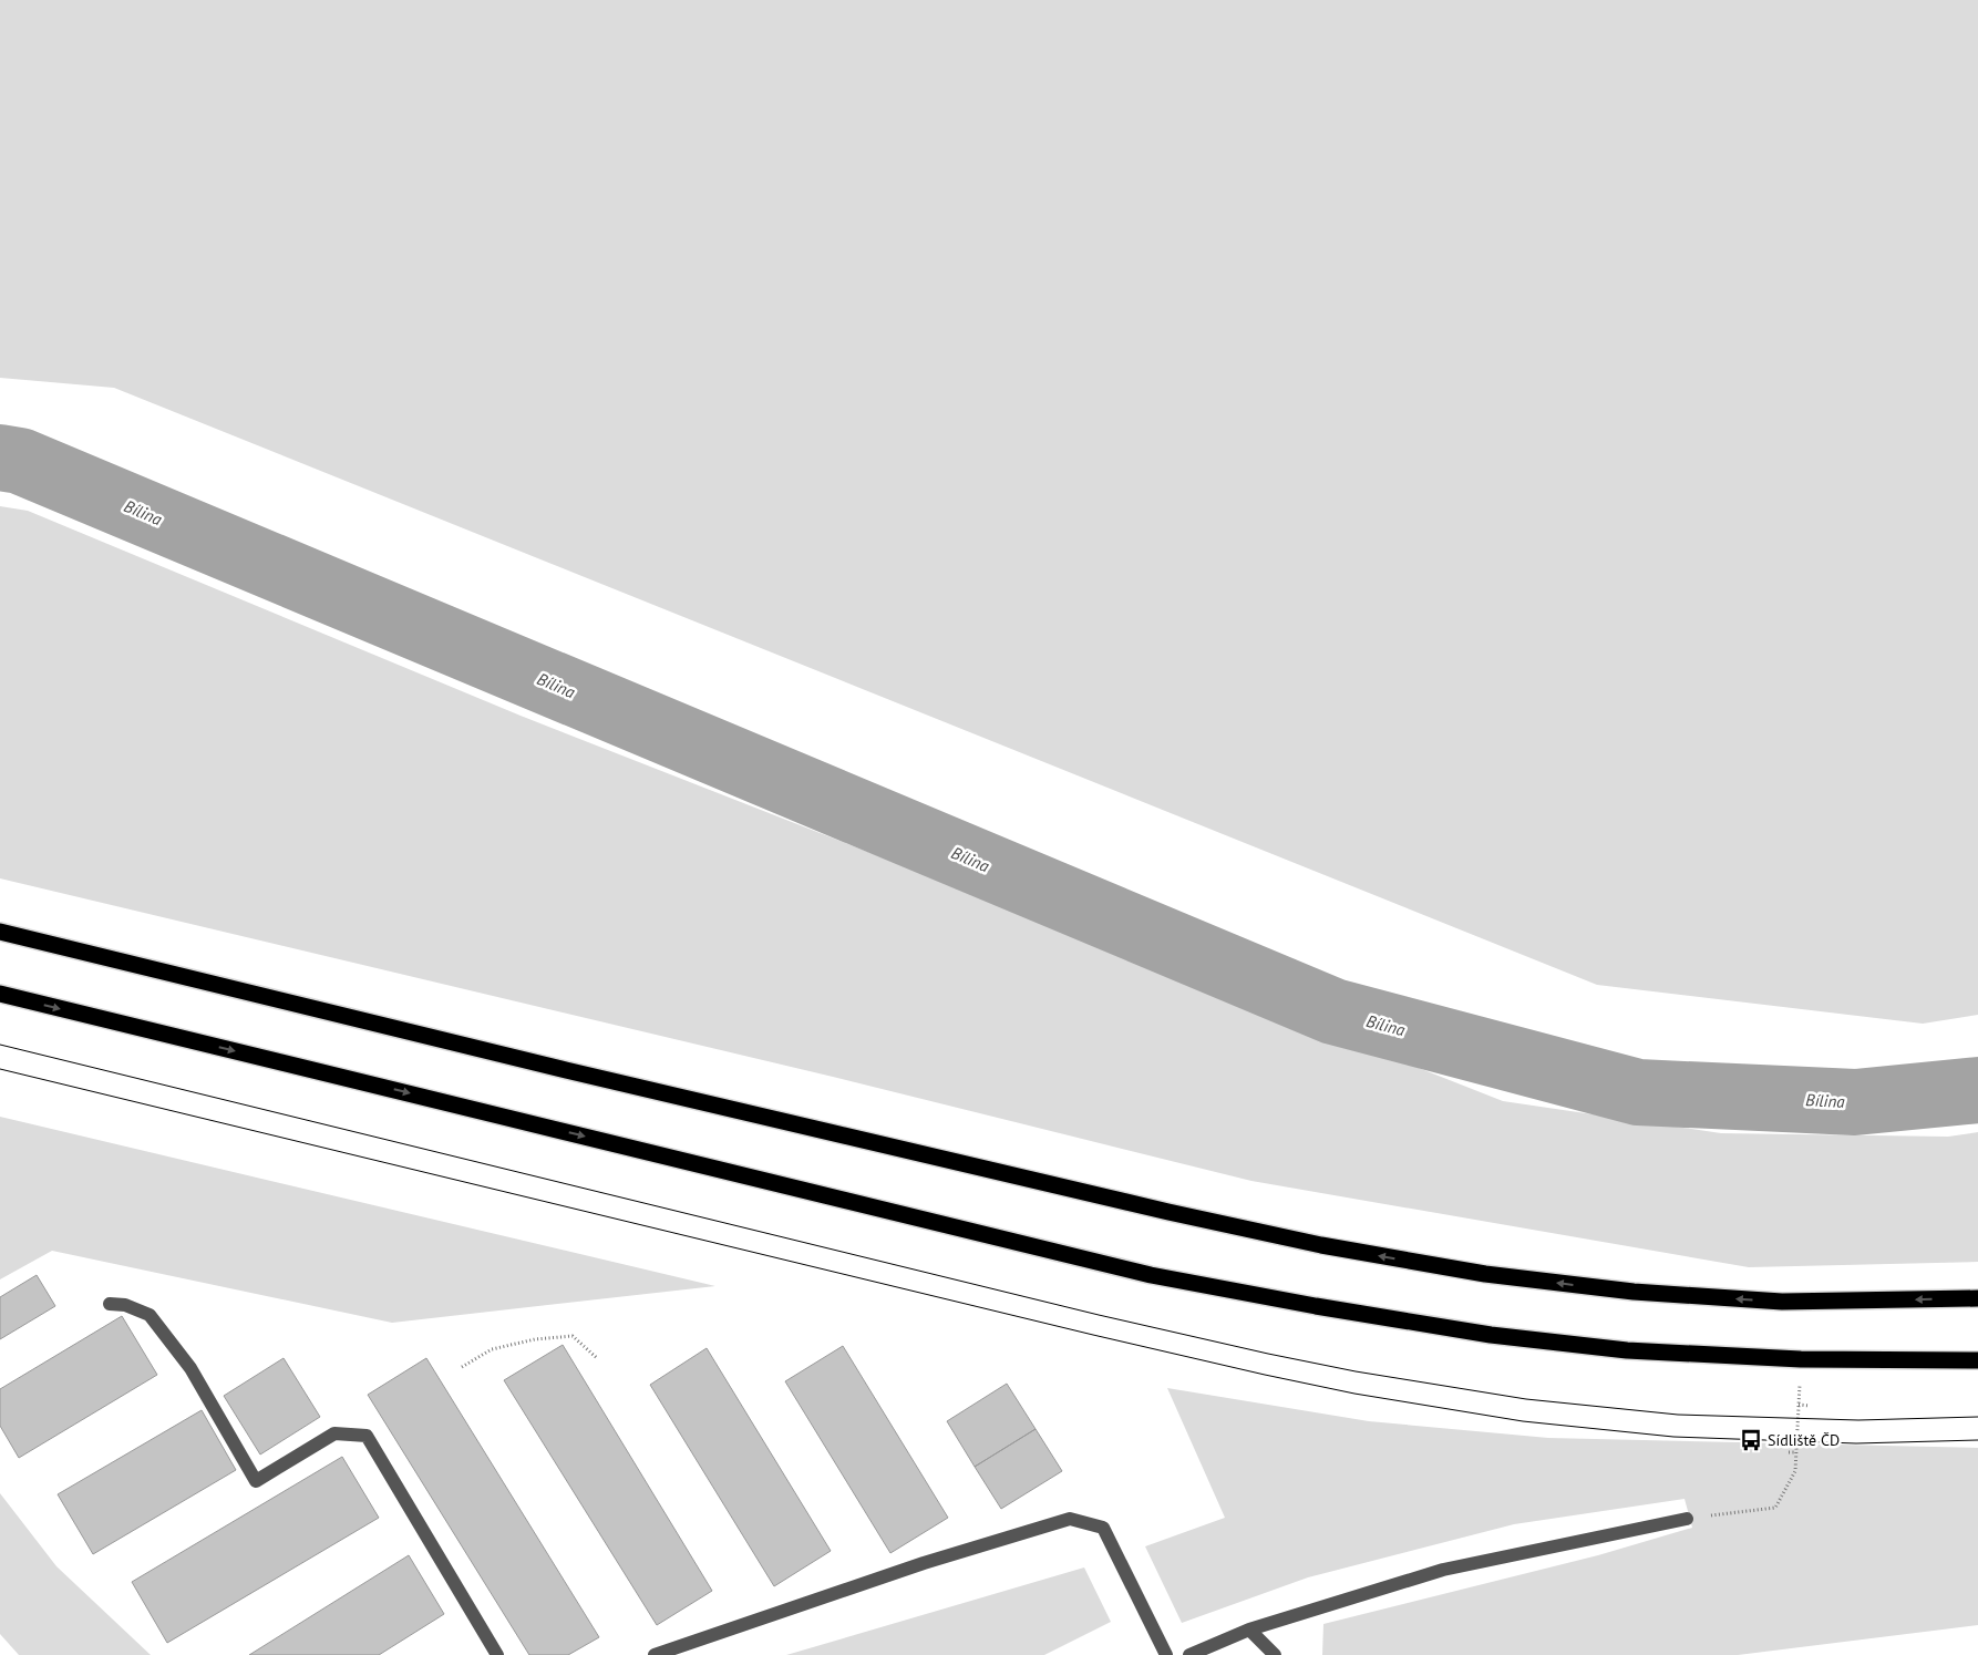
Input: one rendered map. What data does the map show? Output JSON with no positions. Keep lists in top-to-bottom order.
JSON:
{
  "water": ["Bílina"],
  "places": {
    "bus stop": ["Sídliště ČD"]
  }
}
